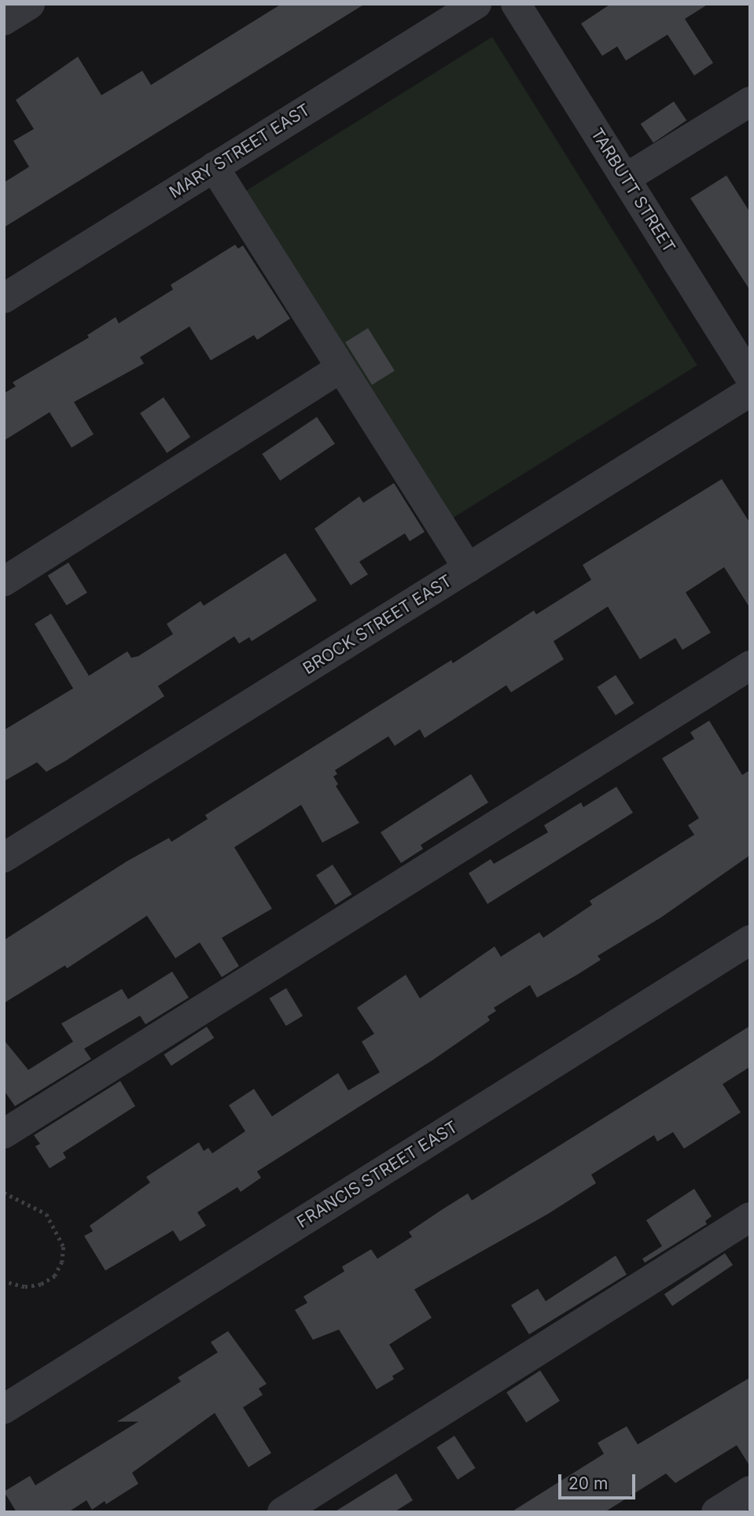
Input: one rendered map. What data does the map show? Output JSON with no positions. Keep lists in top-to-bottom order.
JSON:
{
  "streets": {
    "street": [
      "MARY STREET EAST",
      "TARBUTT STREET",
      "BROCK STREET EAST",
      "FRANCIS STREET EAST"
    ]
  },
  "scale_bar": "20 m"
}
